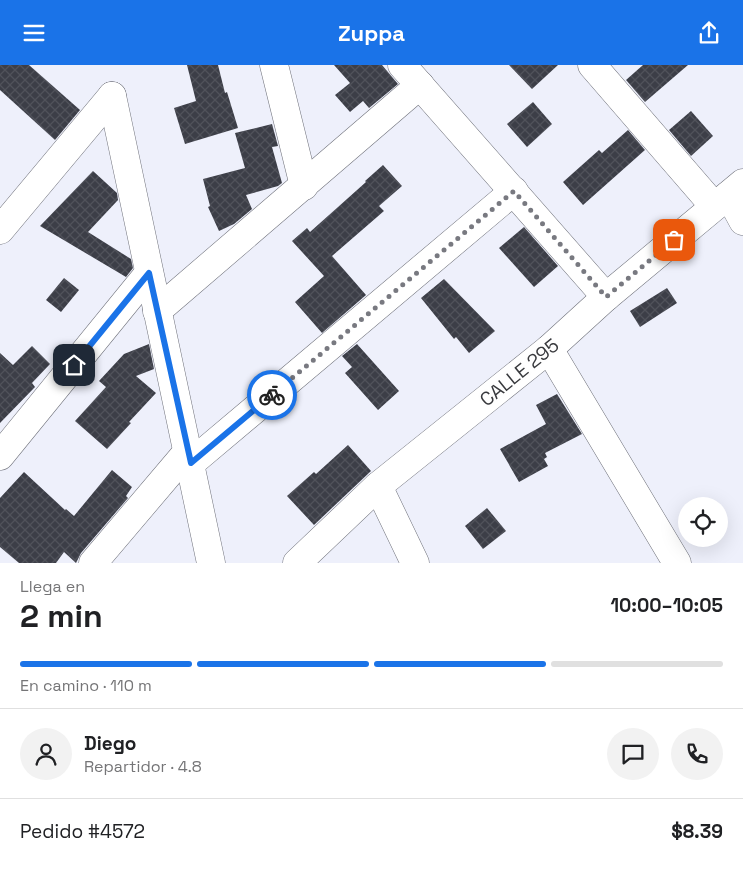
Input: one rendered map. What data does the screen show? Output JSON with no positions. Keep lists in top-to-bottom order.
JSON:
{
  "streets": {
    "street": ["CALLE 295"]
  },
  "page": {
    "header": "Zuppa",
    "heading": ["2 min", "Llega en", "10:00–10:05"],
    "panel": [
      "Diego",
      "Repartidor · 4.8",
      "Pedido #4572",
      "$8.39"
    ],
    "bar": "En camino · 110 m"
  }
}
